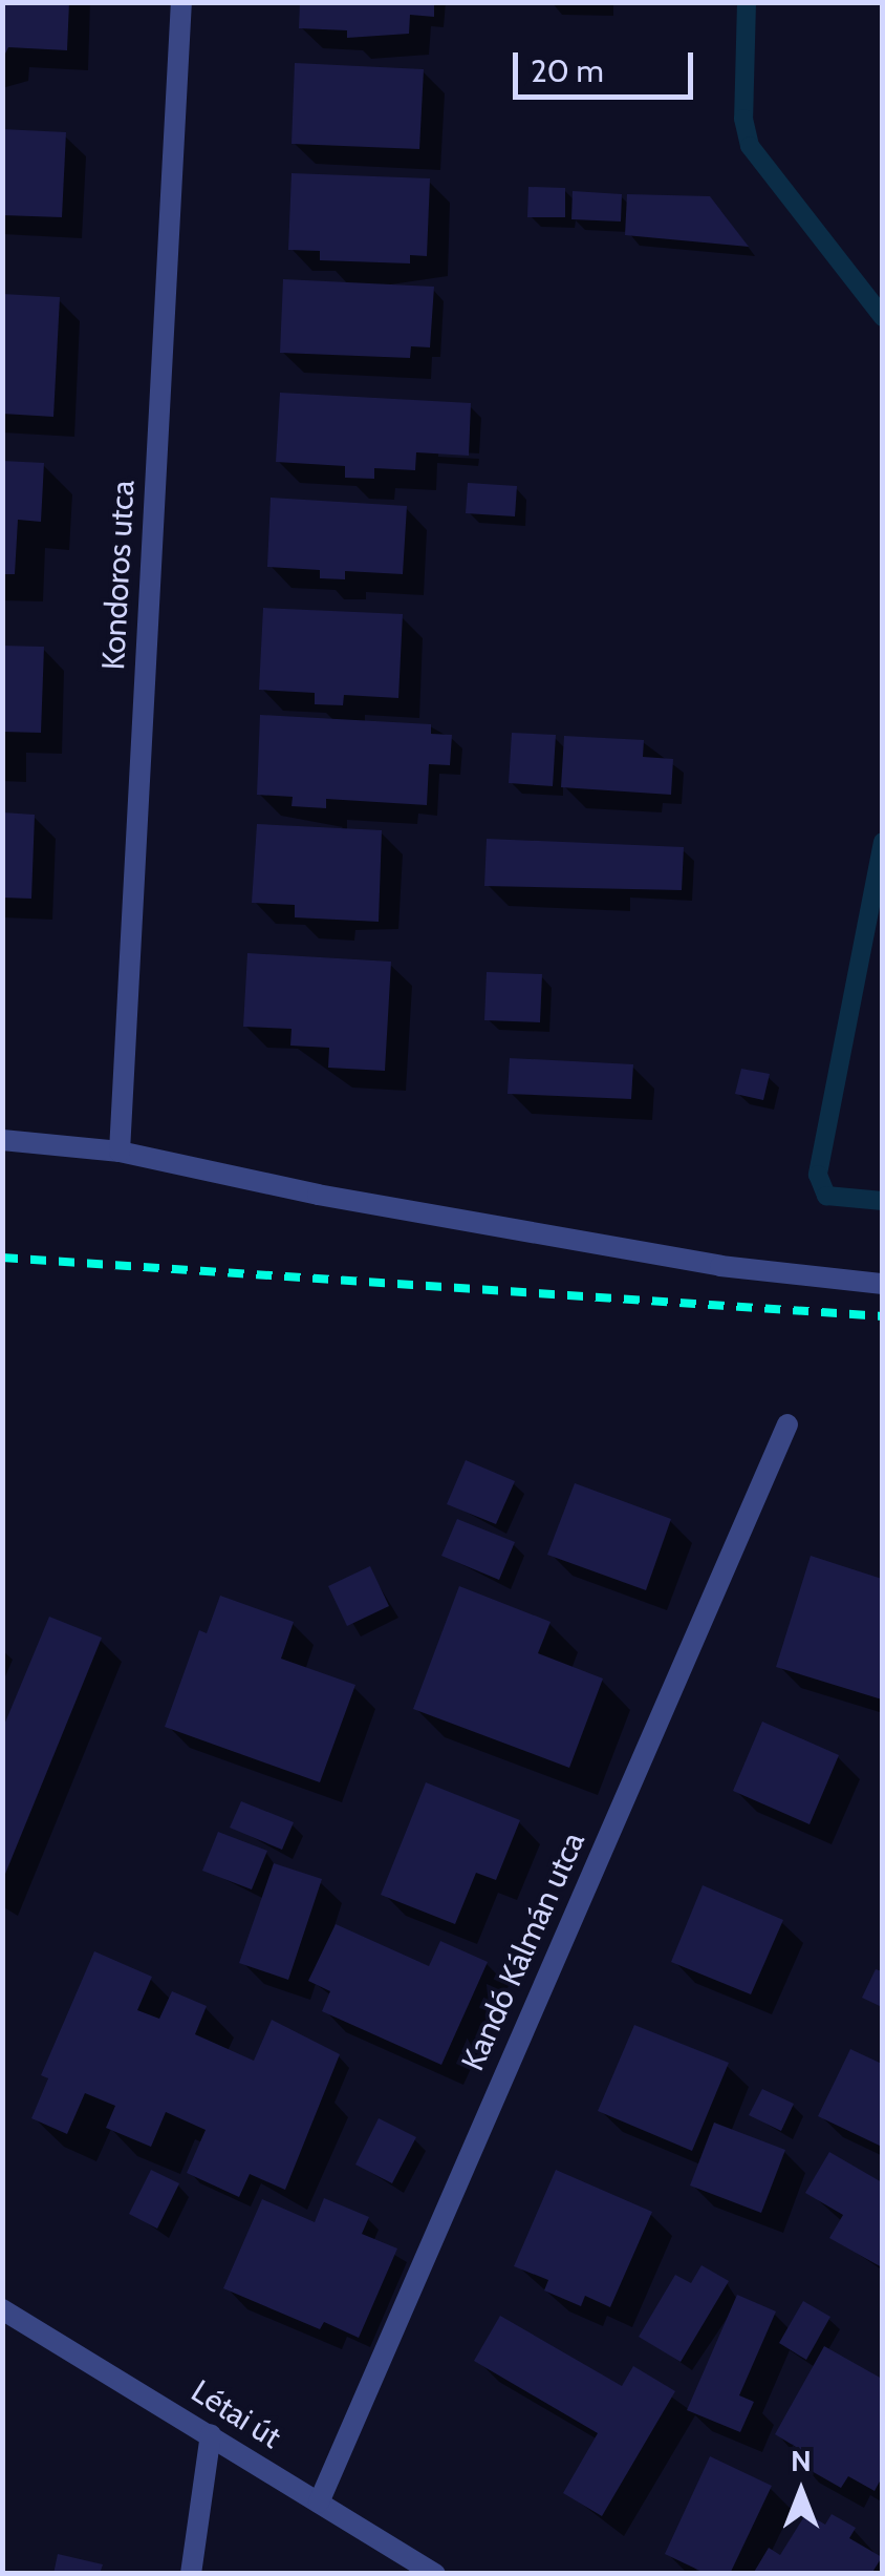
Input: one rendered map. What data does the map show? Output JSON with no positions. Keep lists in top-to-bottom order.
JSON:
{
  "streets": {
    "street": ["Kondoros utca", "Kandó Kálmán utca", "Létai út"]
  },
  "crossings": [
    ["Kandó Kálmán utca", "Létai út"]
  ],
  "scale_bar": "20 m",
  "north": "top"
}
